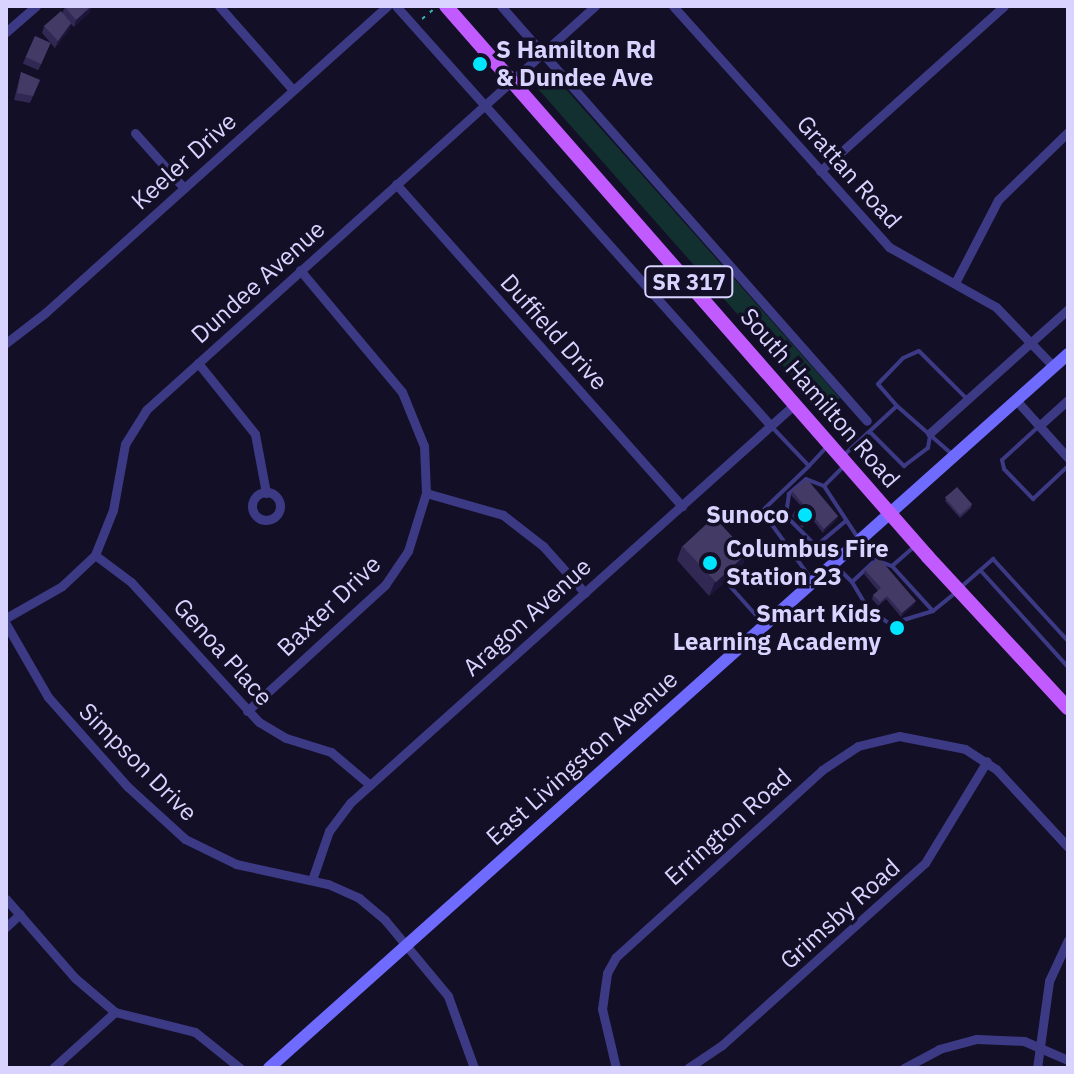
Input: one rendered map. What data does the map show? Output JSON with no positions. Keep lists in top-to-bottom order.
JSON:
{
  "streets": {
    "main road": ["SR 317", "South Hamilton Road", "East Livingston Avenue"],
    "street": [
      "Keeler Drive",
      "Grattan Road",
      "Dundee Avenue",
      "Duffield Drive",
      "Baxter Drive",
      "Aragon Avenue",
      "Genoa Place",
      "Simpson Drive",
      "Errington Road",
      "Grimsby Road"
    ]
  },
  "crossings": [
    ["Grattan Road", "East Livingston Avenue"],
    ["Dundee Avenue", "Duffield Drive"],
    ["Dundee Avenue", "South Hamilton Road"],
    ["Dundee Avenue", "Baxter Drive"],
    ["Dundee Avenue", "Genoa Place"],
    ["Duffield Drive", "Aragon Avenue"],
    ["South Hamilton Road", "Aragon Avenue"],
    ["South Hamilton Road", "East Livingston Avenue"],
    ["Baxter Drive", "Genoa Place"],
    ["Aragon Avenue", "Genoa Place"],
    ["Aragon Avenue", "Simpson Drive"],
    ["East Livingston Avenue", "Simpson Drive"],
    ["Errington Road", "Grimsby Road"]
  ],
  "places": [
    "S Hamilton Rd & Dundee Ave",
    "Sunoco",
    "Columbus Fire Station 23",
    "Smart Kids Learning Academy"
  ]
}
